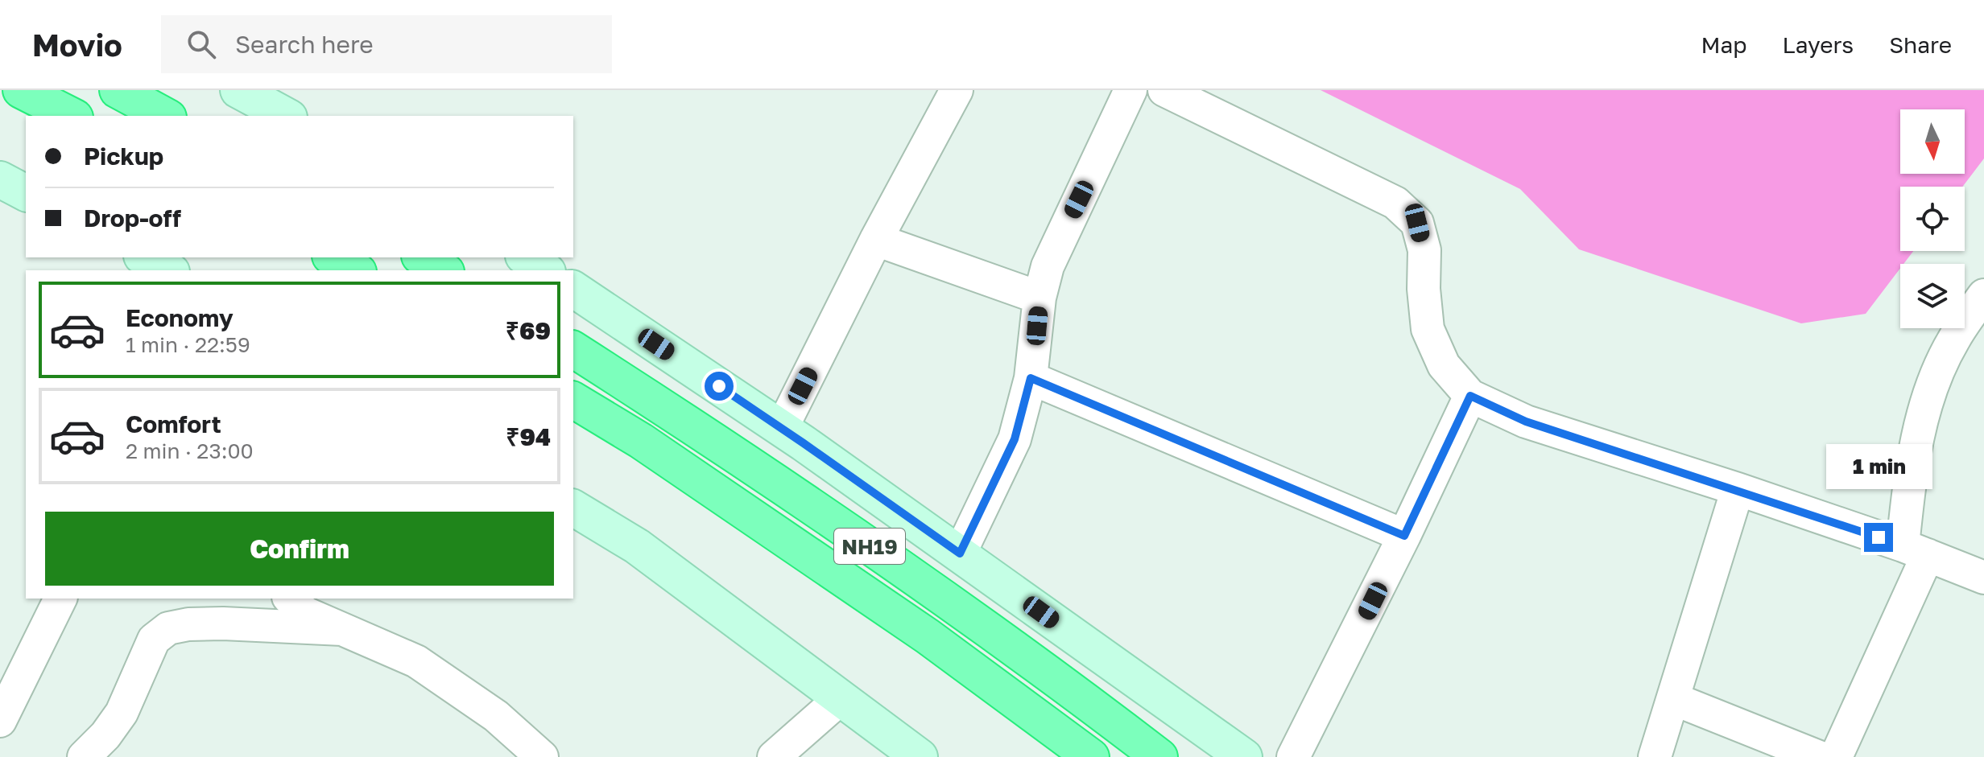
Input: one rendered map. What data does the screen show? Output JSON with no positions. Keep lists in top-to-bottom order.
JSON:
{
  "streets": {
    "highway": ["NH19"]
  },
  "north": "bottom",
  "page": {
    "header": "Movio",
    "search": "Search here",
    "nav": ["Map", "Layers", "Share"],
    "banner": ["Pickup", "Drop-off"],
    "list": [
      {
        "name": "Economy",
        "note": "1 min · 22:59",
        "value": "₹69"
      },
      {
        "name": "Comfort",
        "note": "2 min · 23:00",
        "value": "₹94"
      }
    ],
    "bubble": "1 min",
    "buttons": "Confirm"
  }
}
